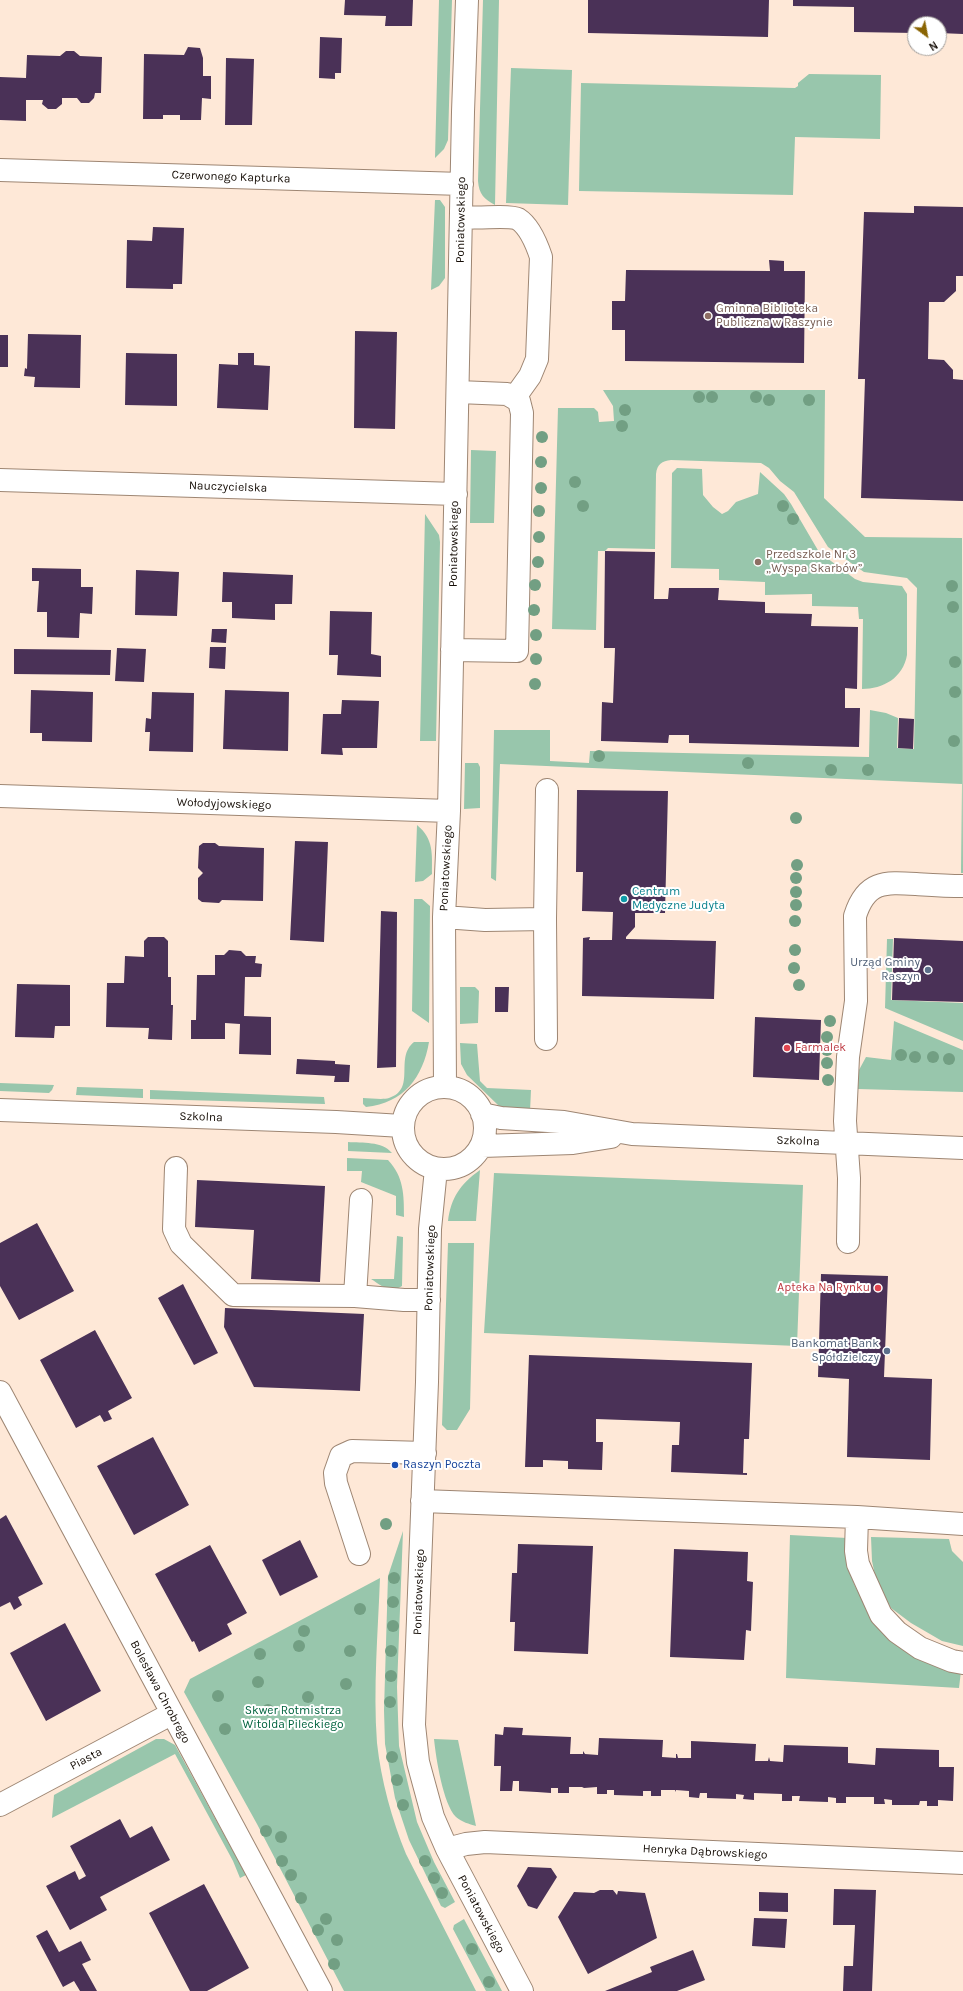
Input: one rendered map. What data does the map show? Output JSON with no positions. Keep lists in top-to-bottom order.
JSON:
{
  "streets": {
    "street": [
      "Czerwonego Kapturka",
      "Poniatowskiego",
      "Nauczycielska",
      "Wołodyjowskiego",
      "Szkolna",
      "Bolesława Chrobrego",
      "Piasta",
      "Henryka Dąbrowskiego"
    ]
  },
  "crossings": [
    ["Czerwonego Kapturka", "Poniatowskiego"],
    ["Poniatowskiego", "Nauczycielska"],
    ["Poniatowskiego", "Wołodyjowskiego"],
    ["Poniatowskiego", "Szkolna"],
    ["Poniatowskiego", "Henryka Dąbrowskiego"],
    ["Bolesława Chrobrego", "Piasta"]
  ],
  "parks": ["Skwer Rotmistrza Witolda Pileckiego"],
  "places": [
    "Gminna Biblioteka Publiczna w Raszynie",
    "Przedszkole Nr 3 „Wyspa Skarbów”",
    "Centrum Medyczne Judyta",
    "Urząd Gminy Raszyn",
    "Farmalek",
    "Apteka Na Rynku",
    "Bankomat Bank Spółdzielczy",
    "Raszyn Poczta"
  ],
  "north": "bottom right"
}
